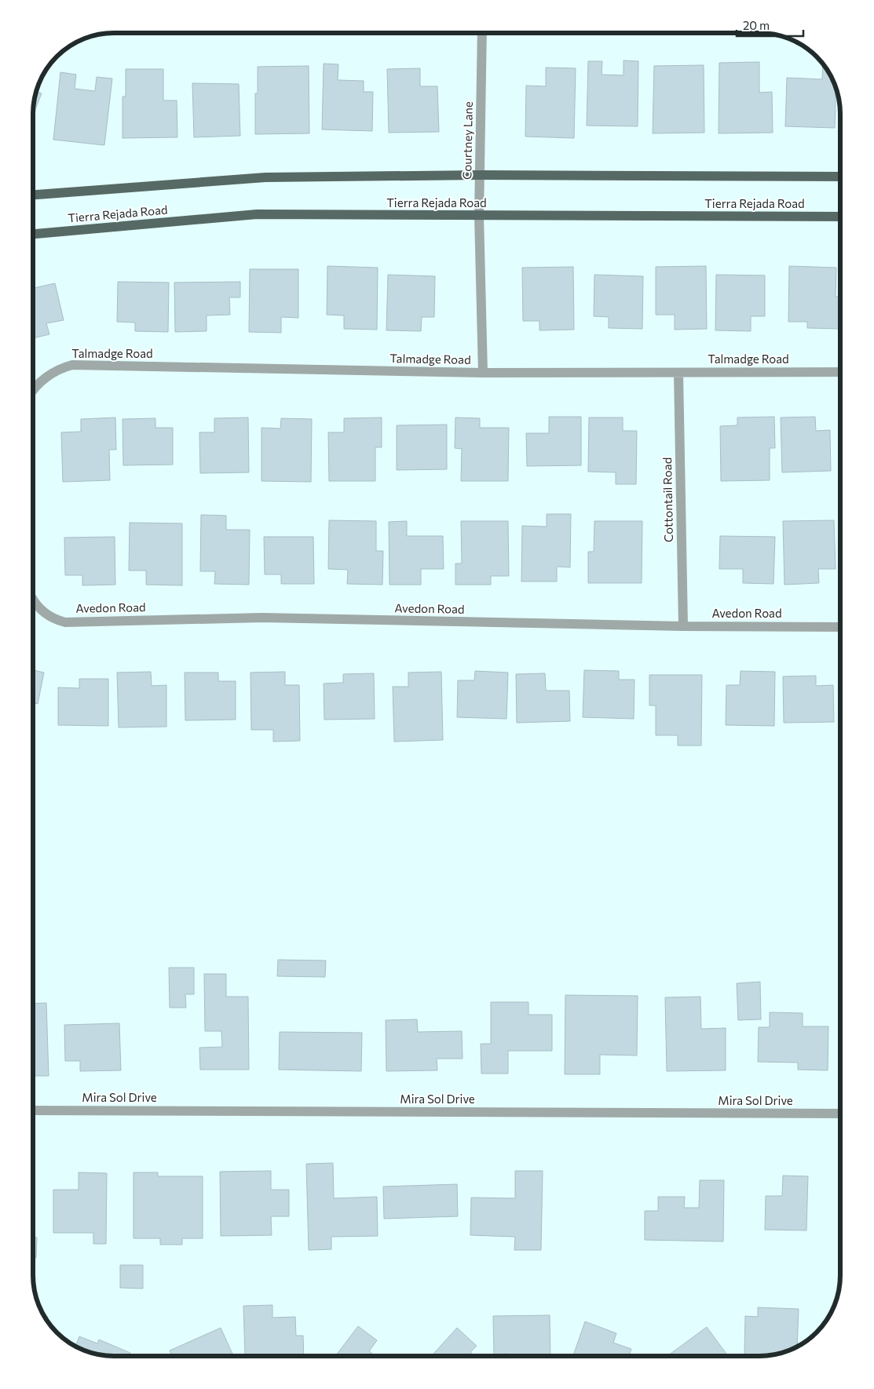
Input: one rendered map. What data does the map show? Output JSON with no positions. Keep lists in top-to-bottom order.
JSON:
{
  "streets": {
    "main road": ["Tierra Rejada Road"],
    "street": [
      "Courtney Lane",
      "Talmadge Road",
      "Cottontail Road",
      "Avedon Road",
      "Mira Sol Drive"
    ]
  },
  "crossings": [
    ["Courtney Lane", "Tierra Rejada Road"],
    ["Courtney Lane", "Talmadge Road"],
    ["Talmadge Road", "Cottontail Road"],
    ["Cottontail Road", "Avedon Road"]
  ],
  "scale_bar": "20 m"
}
